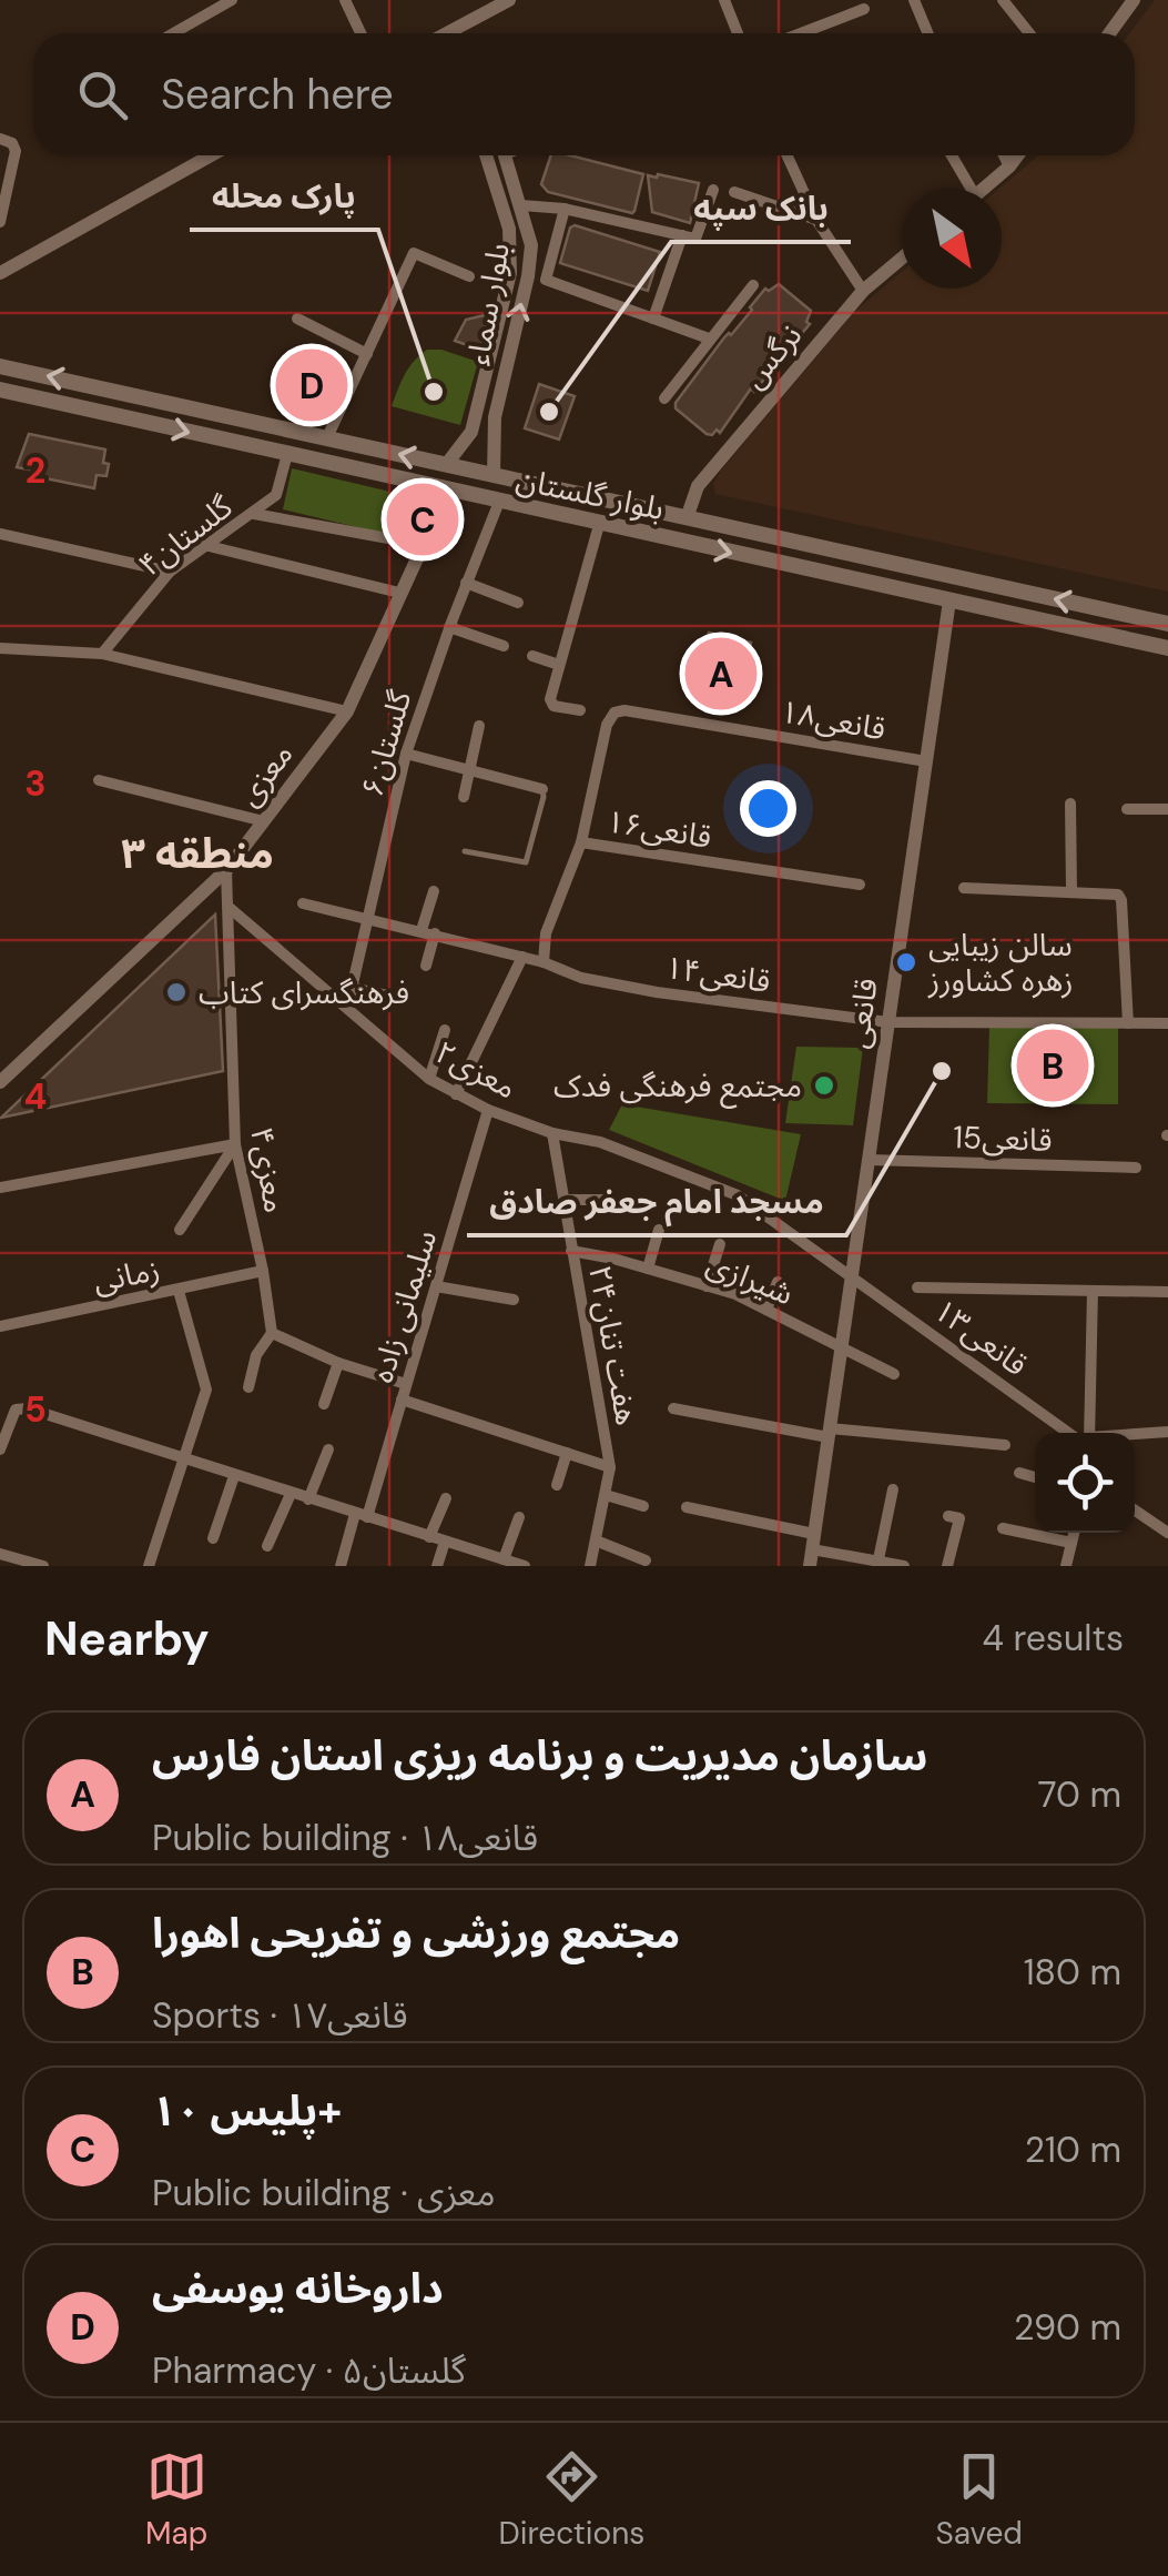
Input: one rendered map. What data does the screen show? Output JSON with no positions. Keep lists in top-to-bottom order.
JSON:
{
  "streets": {
    "main road": ["بلوار گلستان"],
    "street": [
      "بلوار سماء",
      "نرگس",
      "گلستان۴",
      "۱۸قانعی",
      "گلستان۶",
      "معزی",
      "۱۶قانعی",
      "۱۴قانعی",
      "قانعی",
      "۲معزی",
      "15قانعی",
      "۴معزی",
      "زمانی",
      "شیرازی",
      "سلیمانی زاده",
      "۱۳قانعی",
      "هفت تنان۲۴"
    ]
  },
  "crossings": [
    ["بلوار سماء", "بلوار گلستان"],
    ["نرگس", "بلوار گلستان"],
    ["بلوار گلستان", "گلستان۴"],
    ["بلوار گلستان", "گلستان۶"],
    ["بلوار گلستان", "معزی"],
    ["بلوار گلستان", "قانعی"],
    ["۱۸قانعی", "۱۶قانعی"],
    ["۱۸قانعی", "قانعی"],
    ["گلستان۶", "۱۴قانعی"],
    ["گلستان۶", "۲معزی"],
    ["معزی", "۴معزی"],
    ["۱۴قانعی", "قانعی"],
    ["قانعی", "۲معزی"],
    ["قانعی", "15قانعی"],
    ["قانعی", "شیرازی"],
    ["قانعی", "۱۳قانعی"],
    ["۲معزی", "۴معزی"],
    ["۲معزی", "سلیمانی زاده"],
    ["۲معزی", "۱۳قانعی"],
    ["۲معزی", "هفت تنان۲۴"],
    ["۴معزی", "زمانی"],
    ["شیرازی", "هفت تنان۲۴"]
  ],
  "districts": ["منطقه ۳"],
  "places": [
    "پارک محله",
    "بانک سپه",
    "سالن زیبایی زهره کشاورز",
    "فرهنگسرای کتاب",
    "مسجد امام جعفر صادق",
    "مجتمع فرهنگی فدک"
  ],
  "north": "bottom right",
  "page": {
    "search": "Search here",
    "pins": [
      "D",
      "C",
      "A",
      "B"
    ],
    "heading": ["Nearby", "4 results"],
    "list": [
      {
        "mark": "A",
        "name": "سازمان مدیریت و برنامه ریزی استان فارس",
        "note": "Public building · ۱۸قانعی",
        "value": "70 m"
      },
      {
        "mark": "B",
        "name": "مجتمع ورزشی و تفریحی اهورا",
        "note": "Sports · ۱۷قانعی",
        "value": "180 m"
      },
      {
        "mark": "C",
        "name": "پلیس ۱۰+",
        "note": "Public building · معزی",
        "value": "210 m"
      },
      {
        "mark": "D",
        "name": "داروخانه یوسفی",
        "note": "Pharmacy · گلستان۵",
        "value": "290 m"
      }
    ],
    "nav": ["Map", "Directions", "Saved"]
  },
  "grid": {
    "rows": [
      "2",
      "3",
      "4",
      "5"
    ]
  }
}
